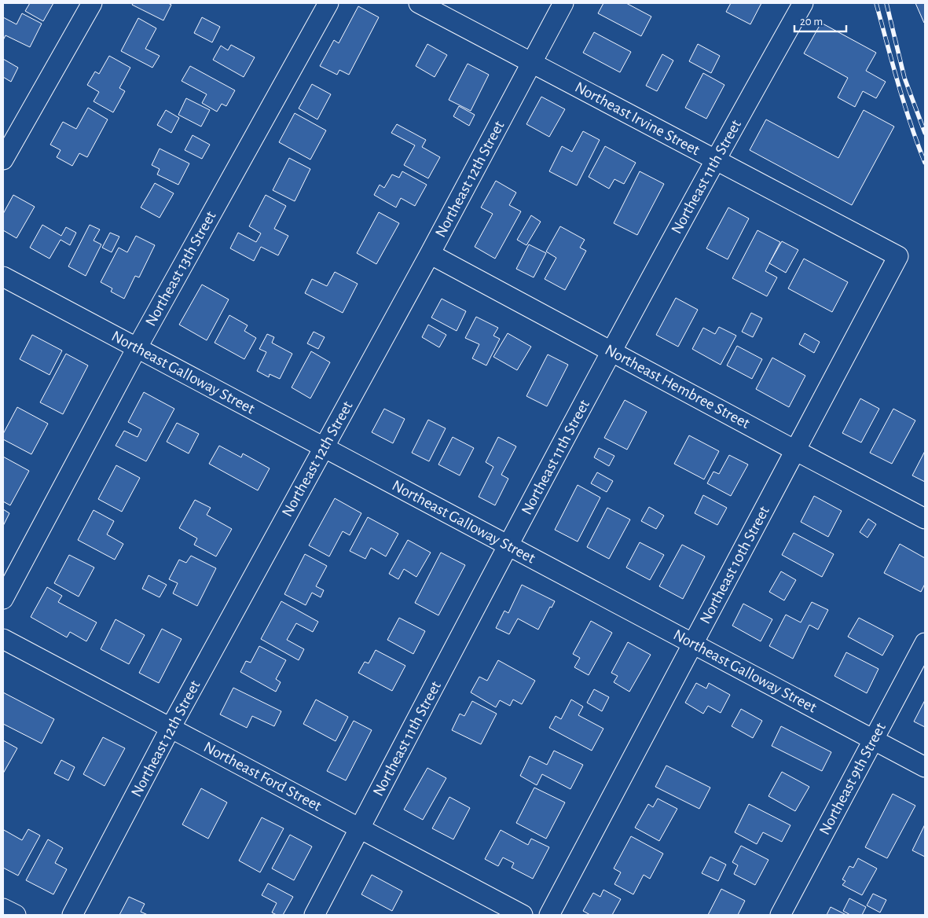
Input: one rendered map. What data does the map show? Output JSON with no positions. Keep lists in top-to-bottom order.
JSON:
{
  "streets": {
    "street": [
      "Northeast Irvine Street",
      "Northeast 11th Street",
      "Northeast 12th Street",
      "Northeast 13th Street",
      "Northeast Galloway Street",
      "Northeast Hembree Street",
      "Northeast 10th Street",
      "Northeast Ford Street",
      "Northeast 9th Street"
    ]
  },
  "crossings": [
    ["Northeast Irvine Street", "Northeast 11th Street"],
    ["Northeast Irvine Street", "Northeast 12th Street"],
    ["Northeast Irvine Street", "Northeast 10th Street"],
    ["Northeast 11th Street", "Northeast Galloway Street"],
    ["Northeast 11th Street", "Northeast Hembree Street"],
    ["Northeast 11th Street", "Northeast Ford Street"],
    ["Northeast 12th Street", "Northeast Galloway Street"],
    ["Northeast 12th Street", "Northeast Hembree Street"],
    ["Northeast 12th Street", "Northeast Ford Street"],
    ["Northeast 13th Street", "Northeast Galloway Street"],
    ["Northeast Galloway Street", "Northeast 10th Street"],
    ["Northeast Galloway Street", "Northeast 9th Street"],
    ["Northeast Hembree Street", "Northeast 10th Street"]
  ],
  "scale_bar": "20 m"
}
